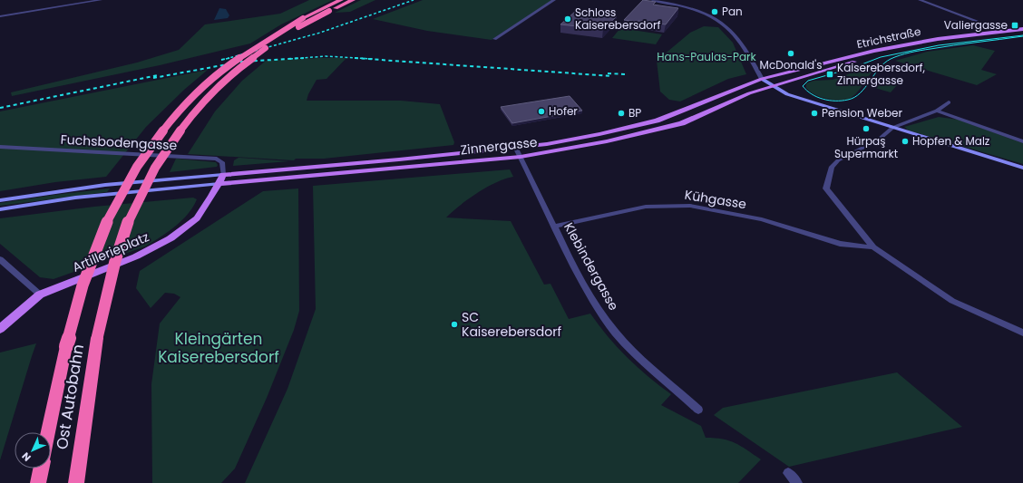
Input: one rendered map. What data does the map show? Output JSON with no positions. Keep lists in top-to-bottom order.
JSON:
{
  "streets": {
    "highway": ["Ost Autobahn"],
    "main road": ["Etrichstraße", "Zinnergasse", "Artillerieplatz"],
    "street": ["Fuchsbodengasse", "Kühgasse", "Klebindergasse"]
  },
  "crossings": [
    ["Etrichstraße", "Zinnergasse"],
    ["Fuchsbodengasse", "Zinnergasse"],
    ["Fuchsbodengasse", "Artillerieplatz"],
    ["Zinnergasse", "Artillerieplatz"],
    ["Zinnergasse", "Klebindergasse"],
    ["Kühgasse", "Klebindergasse"]
  ],
  "parks": ["Hans-Paulas-Park", "Kleingärten Kaiserebersdorf"],
  "places": {
    "other": [
      "Pan",
      "Schloss Kaiserebersdorf",
      "McDonald's",
      "Hofer",
      "BP",
      "Pension Weber",
      "Hürpaş Supermarkt",
      "Hopfen & Malz",
      "SC Kaiserebersdorf"
    ],
    "transit": ["Valiergasse", "Kaiserebersdorf, Zinnergasse"]
  },
  "north": "bottom left"
}
